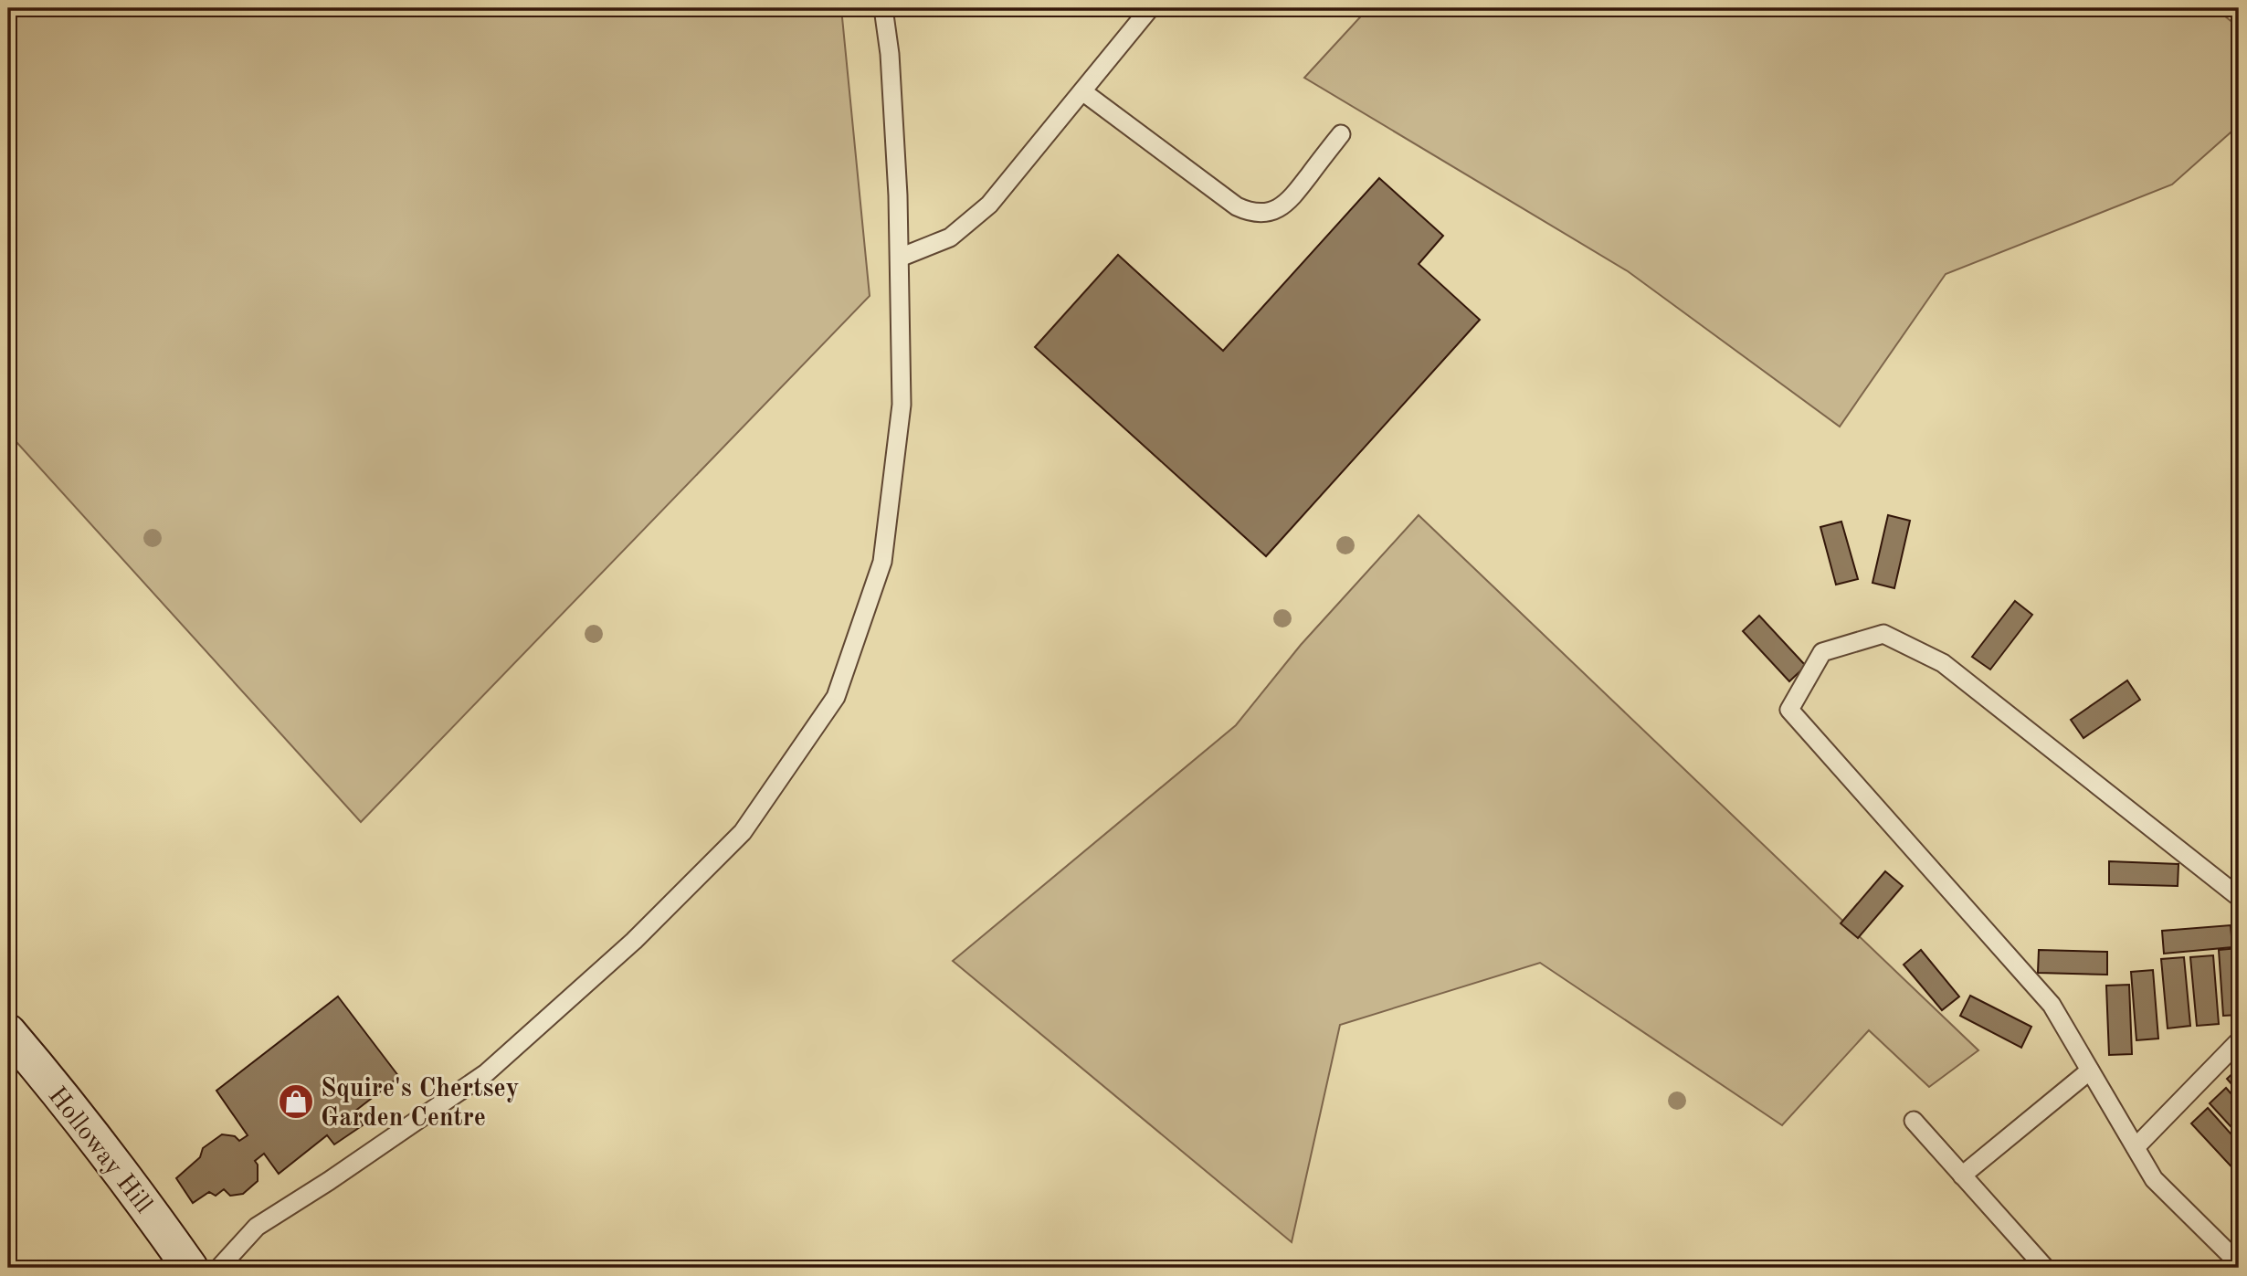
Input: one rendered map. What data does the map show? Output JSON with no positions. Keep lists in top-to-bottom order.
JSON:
{
  "streets": {
    "main road": ["Holloway Hill"]
  },
  "places": {
    "shop": ["Squire's Chertsey Garden Centre"]
  }
}
